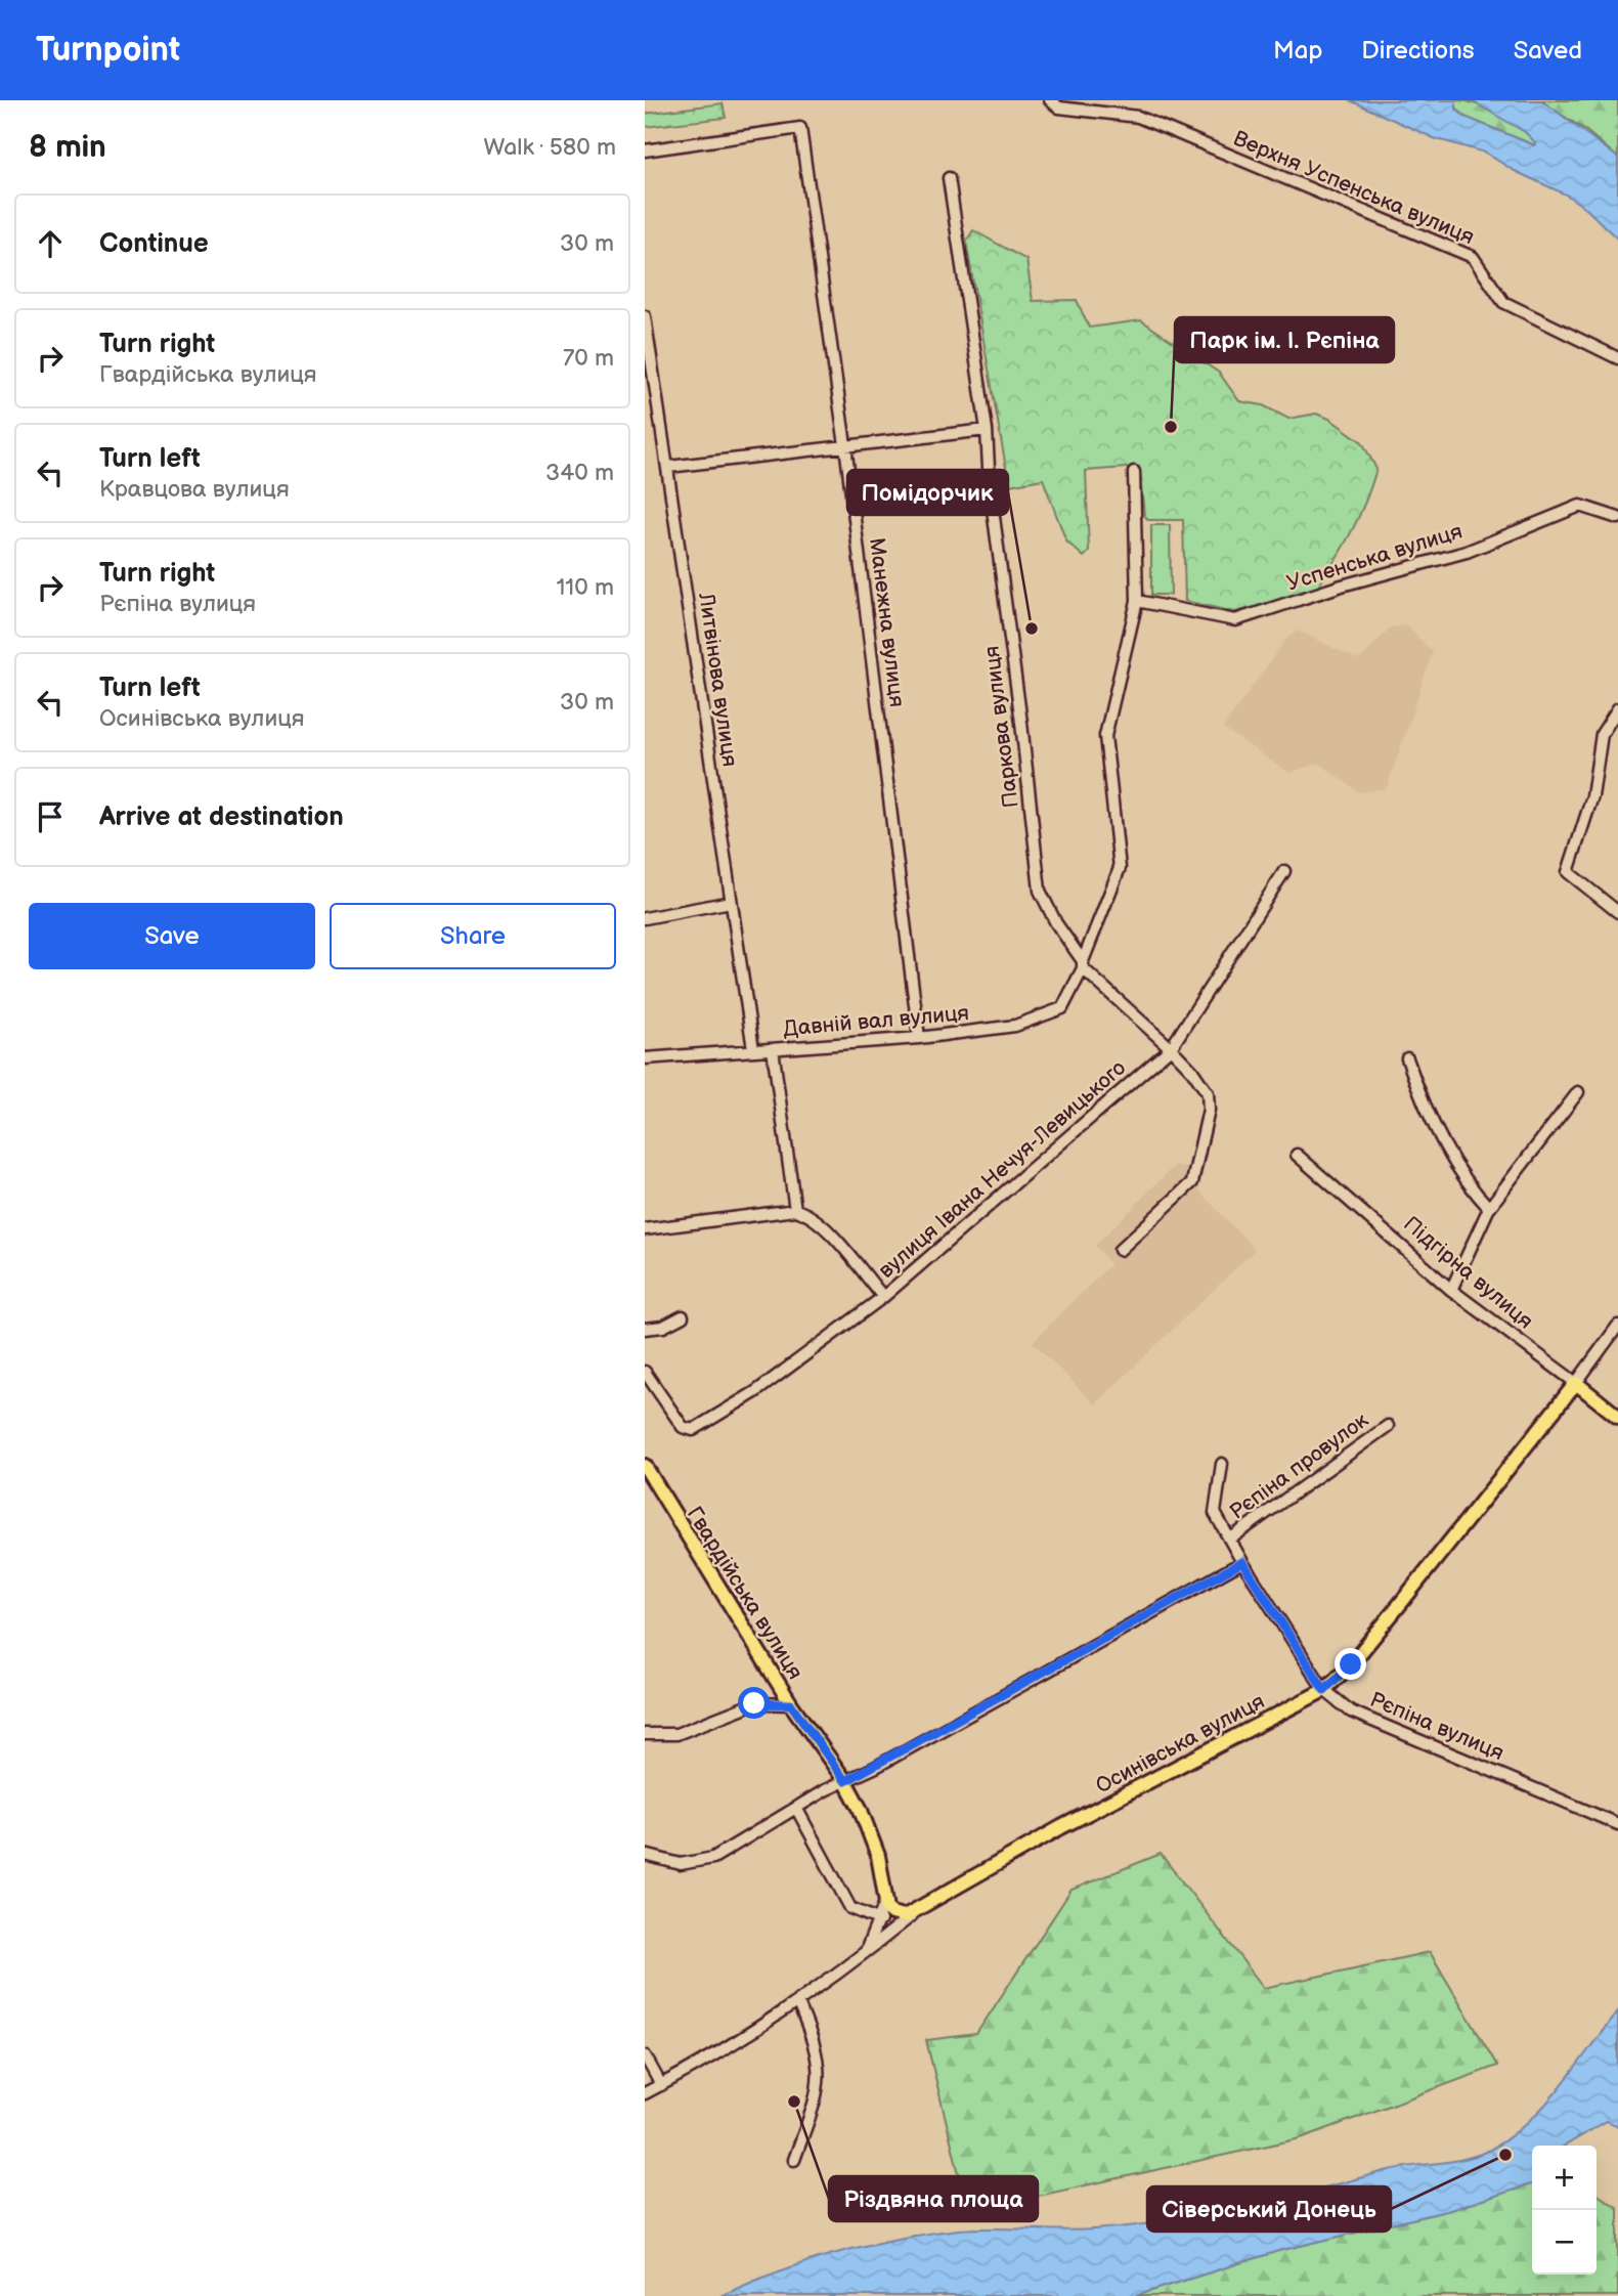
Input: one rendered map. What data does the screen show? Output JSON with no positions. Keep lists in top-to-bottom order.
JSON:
{
  "streets": {
    "main road": ["Підгірна вулиця", "Гвардійська вулиця", "Осинівська вулиця"],
    "street": [
      "Верхня Успенська вулиця",
      "Успенська вулиця",
      "Манежна вулиця",
      "Литвінова вулиця",
      "Паркова вулиця",
      "Давній вал вулиця",
      "вулиця Івана Нечуя-Левицького",
      "Рєпіна провулок",
      "Рєпіна вулиця"
    ]
  },
  "crossings": [
    ["Успенська вулиця", "Давній вал вулиця"],
    ["Манежна вулиця", "Давній вал вулиця"],
    ["Литвінова вулиця", "Давній вал вулиця"],
    ["Паркова вулиця", "Давній вал вулиця"],
    ["Паркова вулиця", "вулиця Івана Нечуя-Левицького"],
    ["Підгірна вулиця", "Осинівська вулиця"],
    ["Рєпіна провулок", "Рєпіна вулиця"],
    ["Рєпіна вулиця", "Осинівська вулиця"]
  ],
  "places": [
    "Парк ім. І. Рєпіна",
    "Помідорчик",
    "Різдвяна площа",
    "Сіверський Донець"
  ],
  "page": {
    "header": "Turnpoint",
    "nav": ["Map", "Directions", "Saved"],
    "heading": ["8 min", "Walk · 580 m"],
    "list": [
      ["Continue", "30 m"],
      ["Turn right", "Гвардійська вулиця", "70 m"],
      ["Turn left", "Кравцова вулиця", "340 m"],
      ["Turn right", "Рєпіна вулиця", "110 m"],
      ["Turn left", "Осинівська вулиця", "30 m"],
      "Arrive at destination"
    ],
    "buttons": ["Save", "Share"],
    "map_buttons": ["+", "−"]
  }
}
